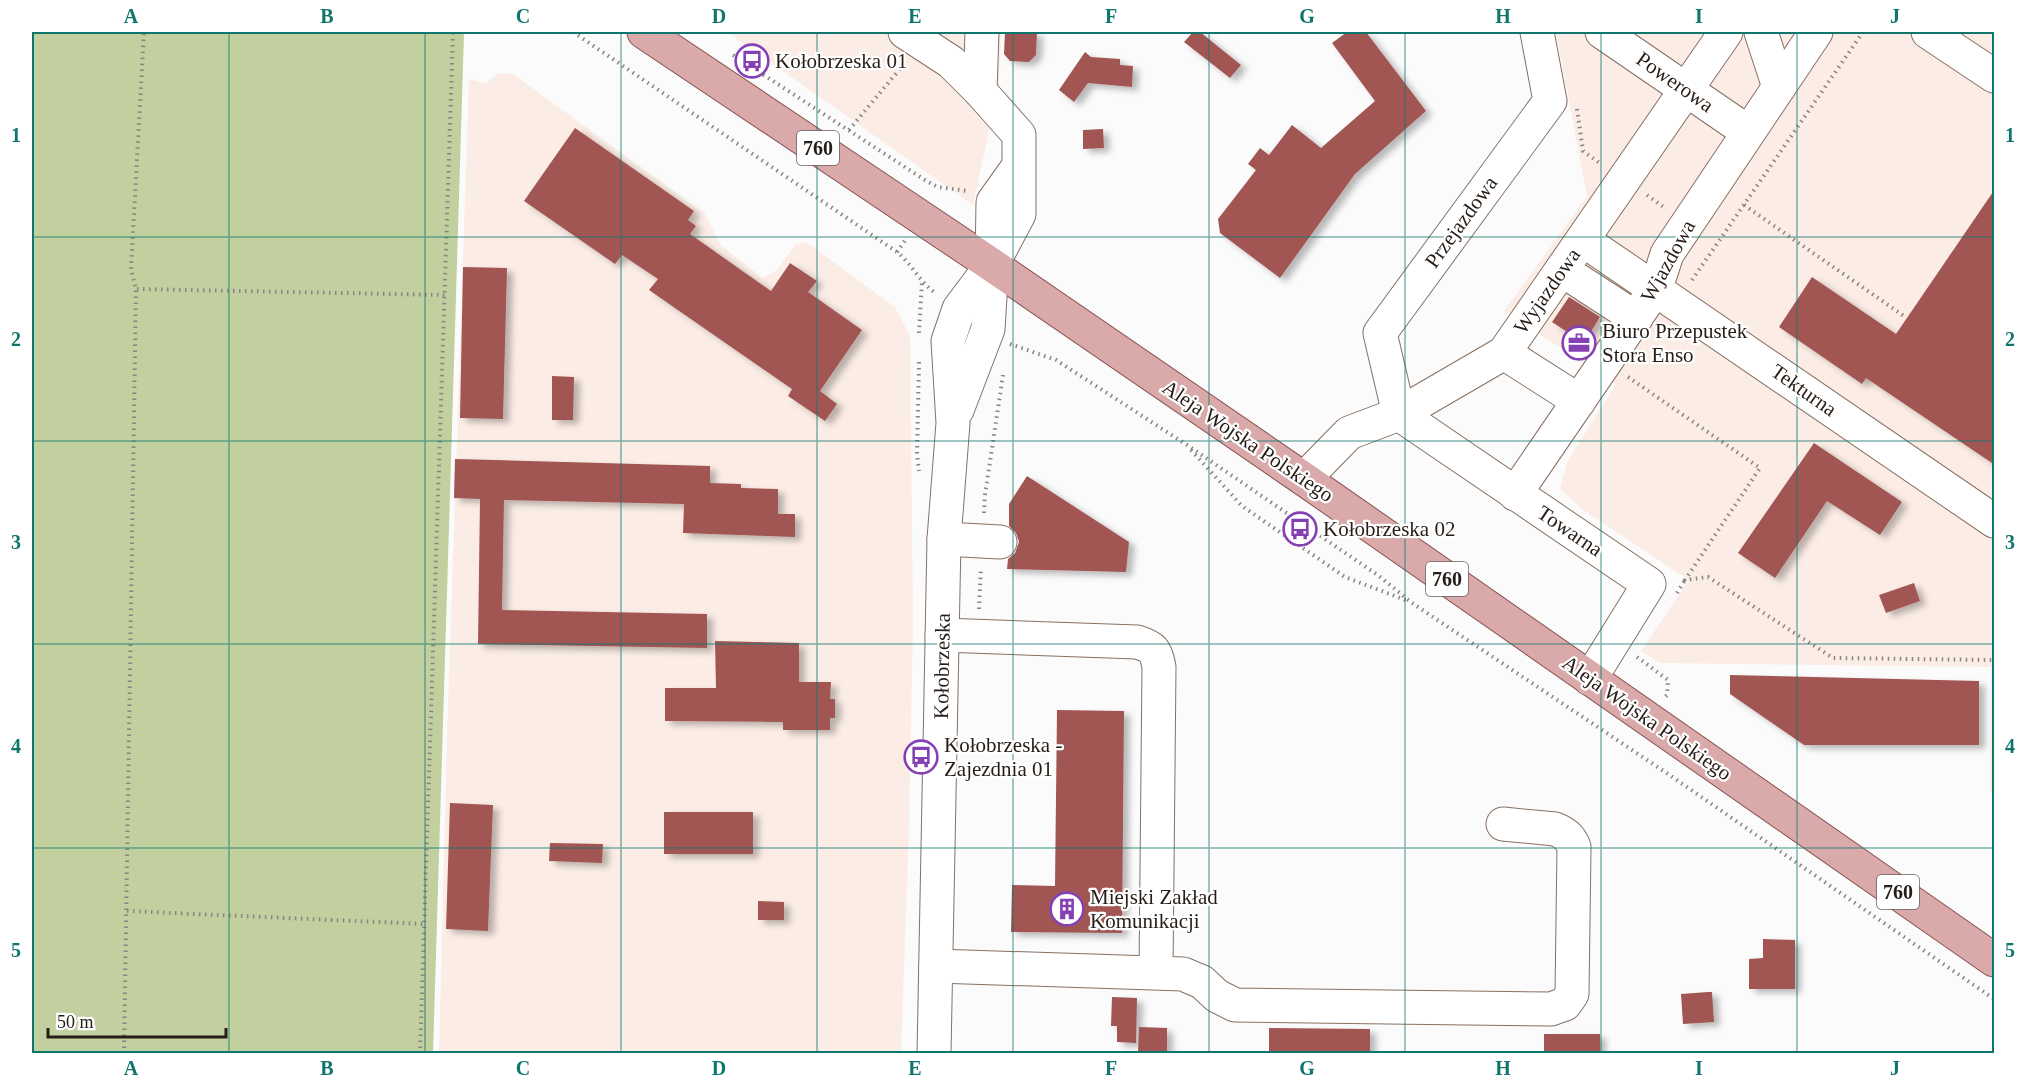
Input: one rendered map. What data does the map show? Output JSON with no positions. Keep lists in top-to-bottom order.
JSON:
{
  "streets": {
    "main road": ["760", "Aleja Wojska Polskiego"],
    "street": [
      "Powerowa",
      "Przejazdowa",
      "Wjazdowa",
      "Wyjazdowa",
      "Tekturna",
      "Towarna",
      "Kołobrzeska"
    ]
  },
  "crossings": [
    ["Powerowa", "Wjazdowa"],
    ["Powerowa", "Wyjazdowa"],
    ["Przejazdowa", "Wyjazdowa"],
    ["Przejazdowa", "Towarna"],
    ["Wjazdowa", "Tekturna"],
    ["Wjazdowa", "Towarna"],
    ["Wyjazdowa", "Tekturna"],
    ["Wyjazdowa", "Aleja Wojska Polskiego"],
    ["Wyjazdowa", "Towarna"],
    ["Aleja Wojska Polskiego", "Towarna"],
    ["Aleja Wojska Polskiego", "Kołobrzeska"]
  ],
  "places": {
    "bus stop": ["Kołobrzeska 01", "Kołobrzeska 02", "Kołobrzeska - Zajezdnia 01"],
    "office": ["Biuro Przepustek Stora Enso"],
    "building": ["Miejski Zakład Komunikacji"]
  },
  "scale_bar": "50 m",
  "grid": {
    "columns": [
      "A",
      "B",
      "C",
      "D",
      "E",
      "F",
      "G",
      "H",
      "I",
      "J"
    ],
    "rows": [
      "1",
      "2",
      "3",
      "4",
      "5"
    ]
  }
}
